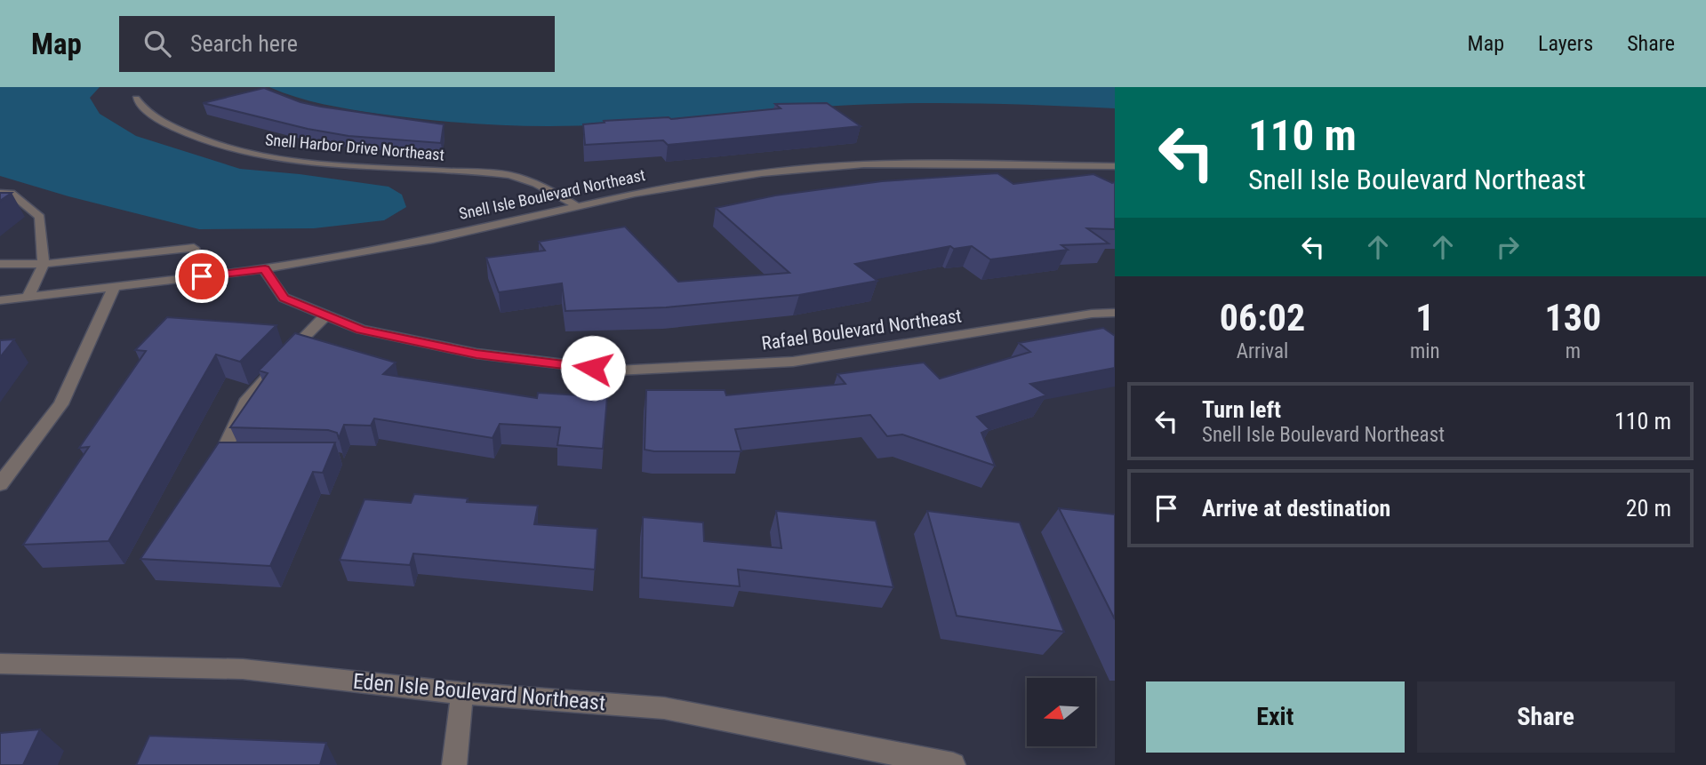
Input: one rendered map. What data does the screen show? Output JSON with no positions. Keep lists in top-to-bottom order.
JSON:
{
  "streets": {
    "street": [
      "Snell Harbor Drive Northeast",
      "Snell Isle Boulevard Northeast",
      "Rafael Boulevard Northeast",
      "Eden Isle Boulevard Northeast"
    ]
  },
  "crossings": [
    ["Snell Harbor Drive Northeast", "Snell Isle Boulevard Northeast"],
    ["Snell Isle Boulevard Northeast", "Rafael Boulevard Northeast"]
  ],
  "north": "left",
  "page": {
    "header": "Map",
    "search": "Search here",
    "nav": ["Map", "Layers", "Share"],
    "turn": ["110 m", "Snell Isle Boulevard Northeast"],
    "eta": [
      "06:02",
      "Arrival",
      "1",
      "min",
      "130",
      "m"
    ],
    "list": [
      {
        "name": "Turn left",
        "note": "Snell Isle Boulevard Northeast",
        "value": "110 m"
      },
      {
        "name": "Arrive at destination",
        "value": "20 m"
      }
    ],
    "buttons": ["Exit", "Share"]
  }
}
